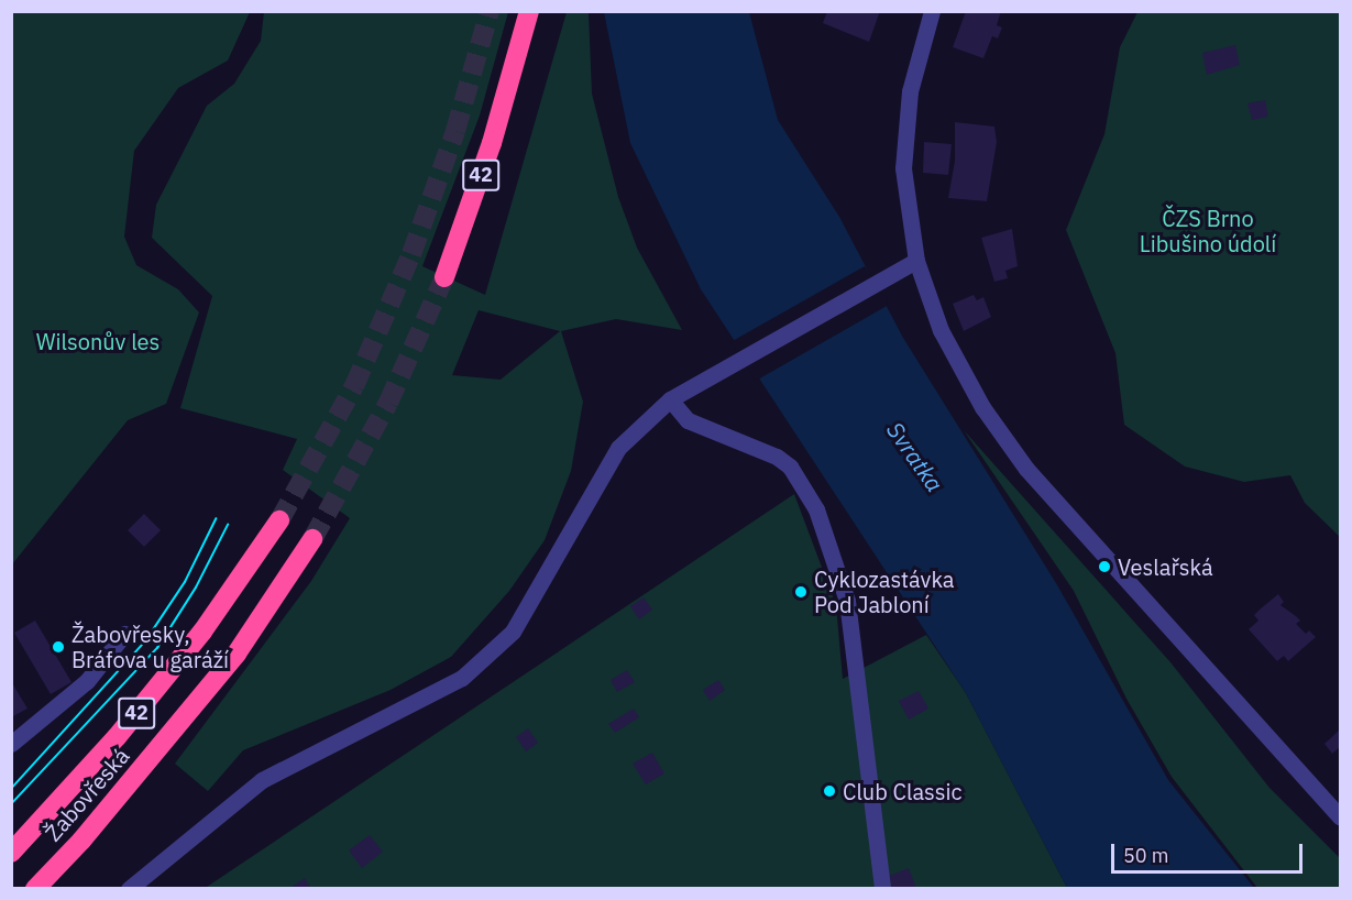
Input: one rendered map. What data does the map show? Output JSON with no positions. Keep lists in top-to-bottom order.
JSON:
{
  "streets": {
    "highway": ["42", "Žabovřeská"]
  },
  "water": ["Svratka"],
  "parks": ["ČZS Brno Libušino údolí", "Wilsonův les"],
  "places": [
    "Veslařská",
    "Cyklozastávka Pod Jabloní",
    "Žabovřesky, Bráfova u garáží",
    "Club Classic"
  ],
  "scale_bar": "50 m"
}
